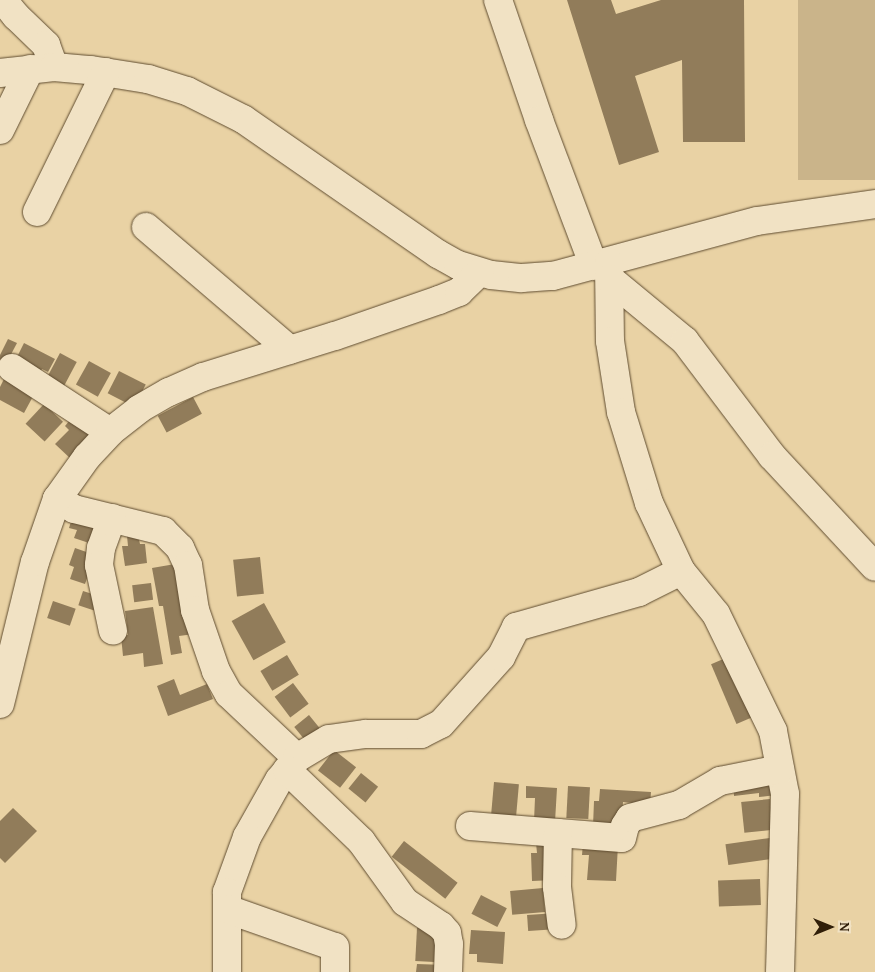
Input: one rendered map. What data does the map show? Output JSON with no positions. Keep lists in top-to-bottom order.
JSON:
{
  "north": "right"
}
